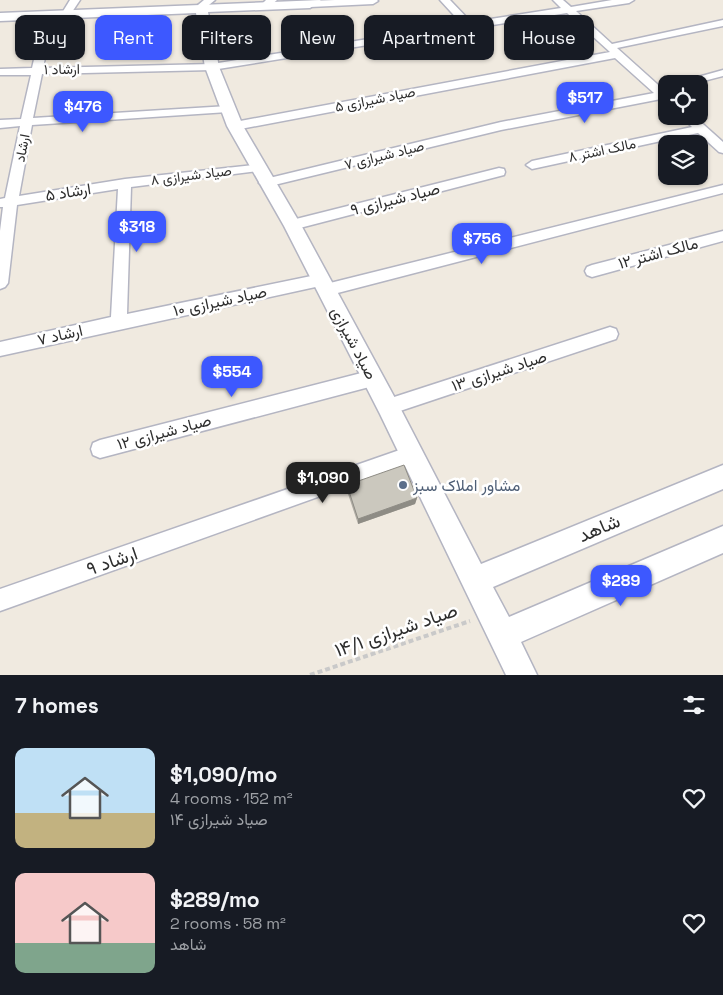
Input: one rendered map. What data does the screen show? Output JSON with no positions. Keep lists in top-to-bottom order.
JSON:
{
  "streets": {
    "street": [
      "ارشاد ۱",
      "صیاد شیرازی ۵",
      "ارشاد",
      "مالک اشتر ۸",
      "صیاد شیرازی ۷",
      "صیاد شیرازی ۸",
      "ارشاد ۵",
      "صیاد شیرازی ۹",
      "مالک اشتر ۱۲",
      "صیاد شیرازی ۱۰",
      "ارشاد ۷",
      "صیاد شیرازی",
      "صیاد شیرازی ۱۳",
      "صیاد شیرازی ۱۲",
      "شاهد",
      "ارشاد ۹"
    ],
    "path": ["صیاد شیرازی ۱۴/۱"]
  },
  "crossings": [
    ["ارشاد ۱", "ارشاد"],
    ["ارشاد ۱", "صیاد شیرازی"],
    ["صیاد شیرازی ۵", "ارشاد"],
    ["صیاد شیرازی ۵", "صیاد شیرازی"],
    ["ارشاد", "ارشاد ۵"],
    ["صیاد شیرازی ۷", "صیاد شیرازی ۸"],
    ["صیاد شیرازی ۷", "صیاد شیرازی"],
    ["صیاد شیرازی ۸", "ارشاد ۵"],
    ["صیاد شیرازی ۸", "صیاد شیرازی"],
    ["صیاد شیرازی ۹", "صیاد شیرازی"],
    ["صیاد شیرازی ۱۰", "ارشاد ۷"],
    ["صیاد شیرازی ۱۰", "صیاد شیرازی"],
    ["صیاد شیرازی", "صیاد شیرازی ۱۳"],
    ["صیاد شیرازی", "صیاد شیرازی ۱۲"],
    ["صیاد شیرازی", "شاهد"],
    ["صیاد شیرازی", "ارشاد ۹"],
    ["صیاد شیرازی", "صیاد شیرازی ۱۴/۱"]
  ],
  "places": ["مشاور املاک سبز"],
  "page": {
    "chip": [
      "Buy",
      "Rent",
      "Filters",
      "New",
      "Apartment",
      "House"
    ],
    "price": [
      "$517",
      "$476",
      "$318",
      "$756",
      "$554",
      "$1,090",
      "$289"
    ],
    "heading": "7 homes",
    "list": [
      {
        "name": "$1,090/mo",
        "note": "4 rooms · 152 m² · صیاد شیرازی ۱۴"
      },
      {
        "name": "$289/mo",
        "note": "2 rooms · 58 m² · شاهد"
      }
    ]
  }
}
